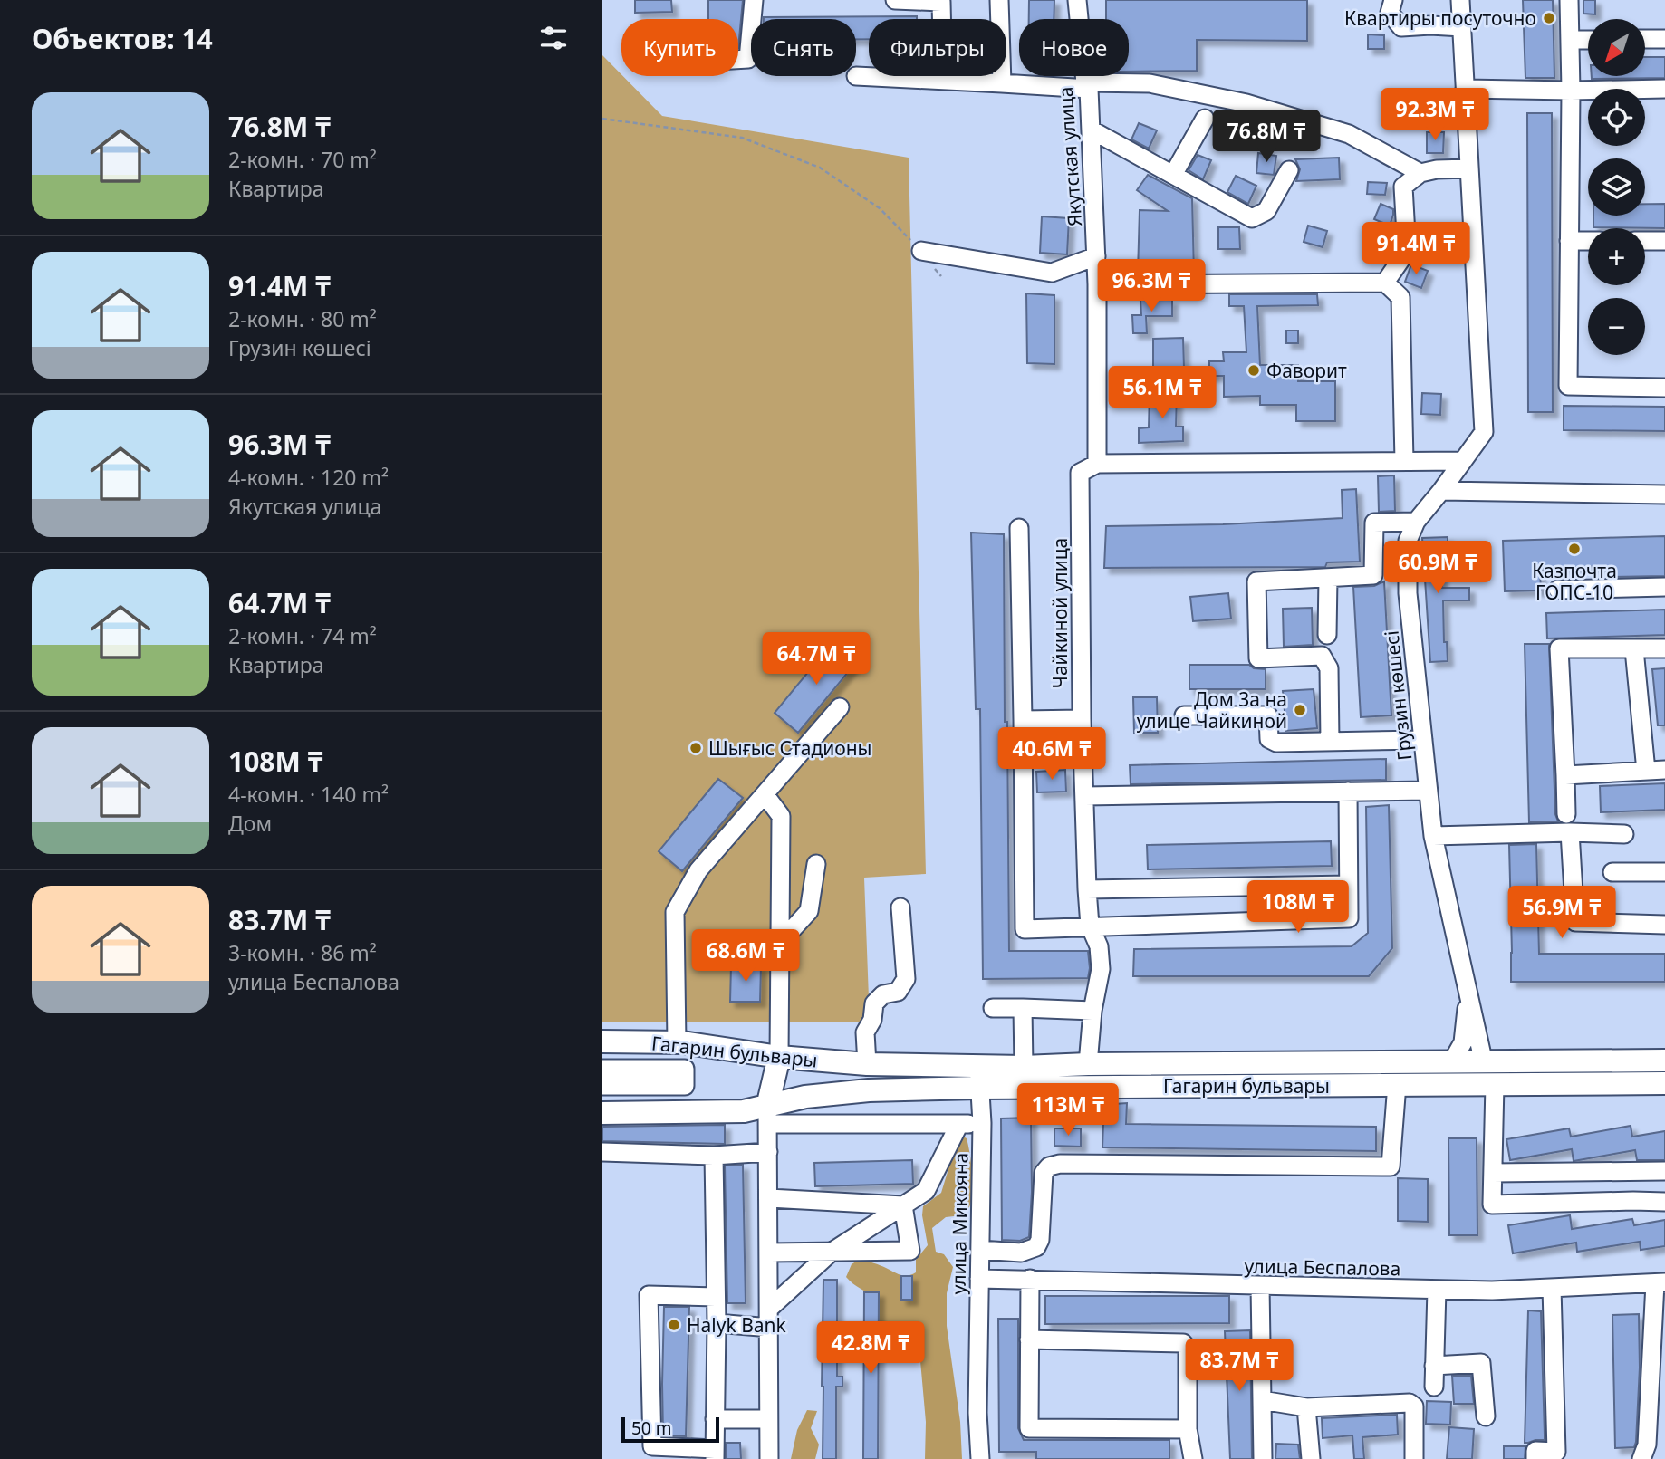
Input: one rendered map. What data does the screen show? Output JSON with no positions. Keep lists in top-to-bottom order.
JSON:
{
  "streets": {
    "main road": ["Гагарин бульвары"],
    "street": [
      "Якутская улица",
      "Чайкиной улица",
      "Грузин көшесі",
      "улица Микояна",
      "улица Беспалова"
    ]
  },
  "crossings": [
    ["Якутская улица", "Чайкиной улица"],
    ["Чайкиной улица", "Гагарин бульвары"],
    ["Грузин көшесі", "Гагарин бульвары"],
    ["Гагарин бульвары", "улица Микояна"],
    ["улица Микояна", "улица Беспалова"]
  ],
  "places": [
    "Квартиры посуточно",
    "Фаворит",
    "Казпочта ГОПС-10",
    "Дом 3а на улице Чайкиной",
    "Шығыс Стадионы",
    "Halyk Bank"
  ],
  "scale_bar": "50 m",
  "north": "bottom left",
  "page": {
    "heading": "Объектов: 14",
    "map_buttons": ["+", "−"],
    "chip": [
      "Купить",
      "Снять",
      "Фильтры",
      "Новое"
    ],
    "list": [
      {
        "name": "76.8M ₸",
        "note": "2-комн. · 70 m² · Квартира"
      },
      {
        "name": "91.4M ₸",
        "note": "2-комн. · 80 m² · Грузин көшесі"
      },
      {
        "name": "96.3M ₸",
        "note": "4-комн. · 120 m² · Якутская улица"
      },
      {
        "name": "64.7M ₸",
        "note": "2-комн. · 74 m² · Квартира"
      },
      {
        "name": "108M ₸",
        "note": "4-комн. · 140 m² · Дом"
      },
      {
        "name": "83.7M ₸",
        "note": "3-комн. · 86 m² · улица Беспалова"
      }
    ],
    "price": [
      "92.3M ₸",
      "76.8M ₸",
      "91.4M ₸",
      "96.3M ₸",
      "56.1M ₸",
      "60.9M ₸",
      "64.7M ₸",
      "40.6M ₸",
      "108M ₸",
      "56.9M ₸",
      "68.6M ₸",
      "113M ₸",
      "42.8M ₸",
      "83.7M ₸"
    ],
    "scale": "50 m"
  }
}
